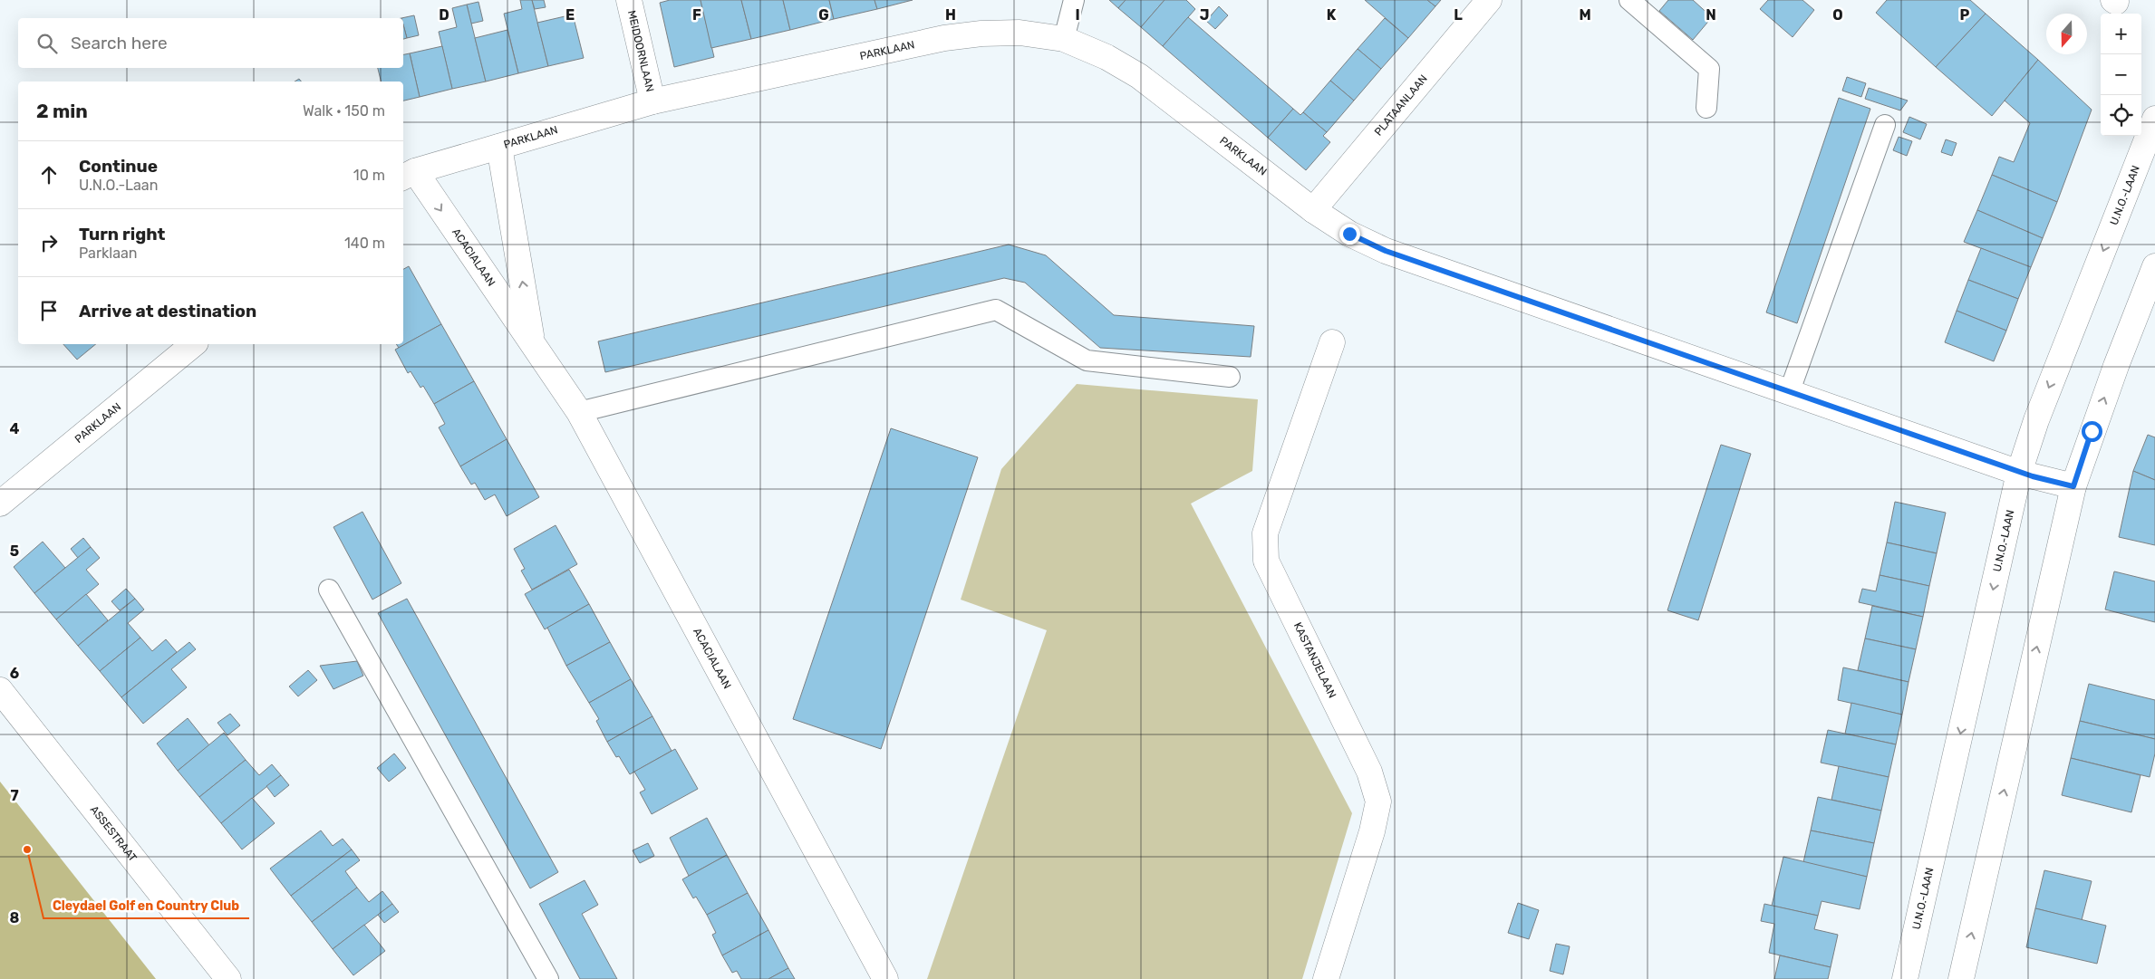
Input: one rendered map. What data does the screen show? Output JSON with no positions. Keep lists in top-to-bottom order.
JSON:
{
  "streets": {
    "street": [
      "PARKLAAN",
      "MEIDOORNLAAN",
      "PLATAANLAAN",
      "U.N.O.-LAAN",
      "ACACIALAAN",
      "KASTANJELAAN",
      "ASSESTRAAT"
    ]
  },
  "crossings": [
    ["PARKLAAN", "MEIDOORNLAAN"],
    ["PARKLAAN", "PLATAANLAAN"],
    ["PARKLAAN", "U.N.O.-LAAN"],
    ["PARKLAAN", "ACACIALAAN"]
  ],
  "places": ["Cleydael Golf en Country Club"],
  "north": "bottom",
  "page": {
    "map_buttons": ["+", "−"],
    "search": "Search here",
    "heading": ["2 min", "Walk · 150 m"],
    "list": [
      ["Continue", "U.N.O.-Laan", "10 m"],
      ["Turn right", "Parklaan", "140 m"],
      "Arrive at destination"
    ]
  },
  "grid": {
    "columns": [
      "D",
      "E",
      "F",
      "G",
      "H",
      "I",
      "J",
      "K",
      "L",
      "M",
      "N",
      "O",
      "P"
    ],
    "rows": [
      "4",
      "5",
      "6",
      "7",
      "8"
    ]
  }
}
